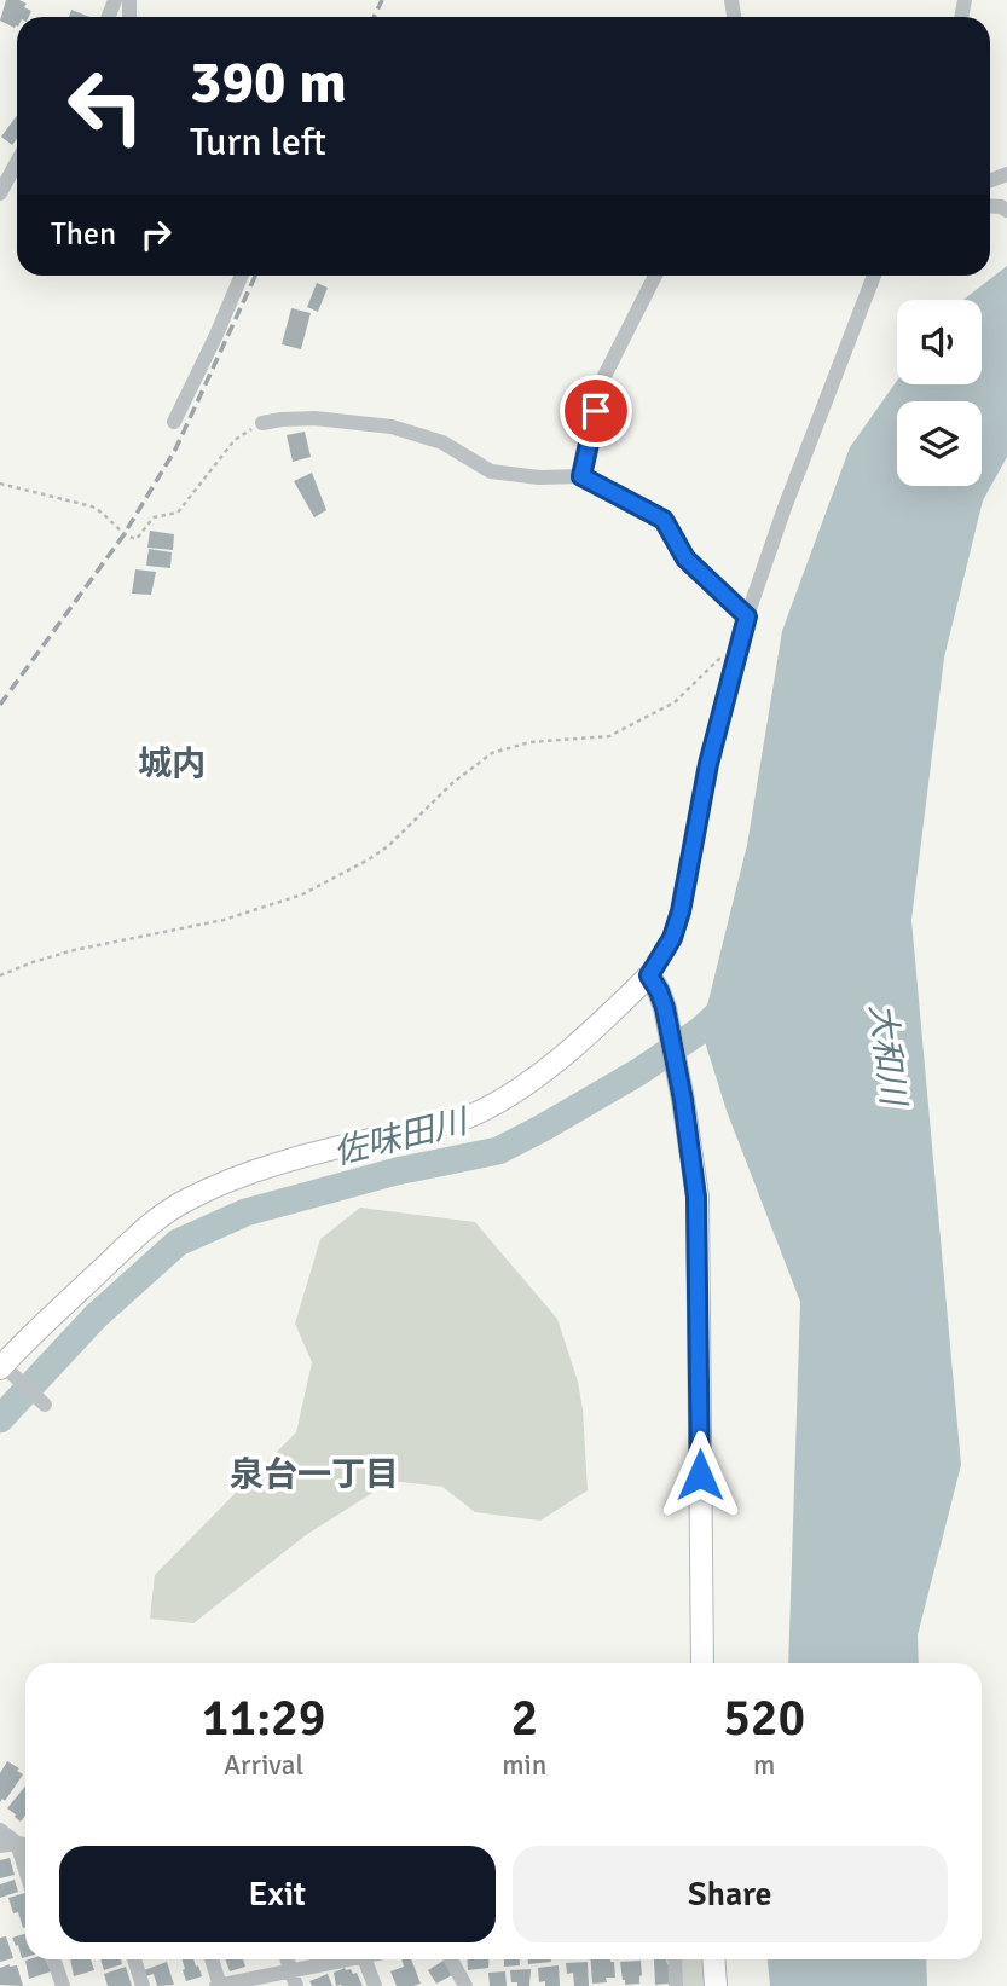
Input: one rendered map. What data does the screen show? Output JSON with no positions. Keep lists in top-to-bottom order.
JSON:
{
  "districts": ["城内", "泉台一丁目"],
  "water": ["大和川", "佐味田川"],
  "page": {
    "turn": ["390 m", "Turn left"],
    "then": "Then",
    "eta": [
      "11:29",
      "Arrival",
      "2",
      "min",
      "520",
      "m"
    ],
    "buttons": ["Exit", "Share"]
  }
}
